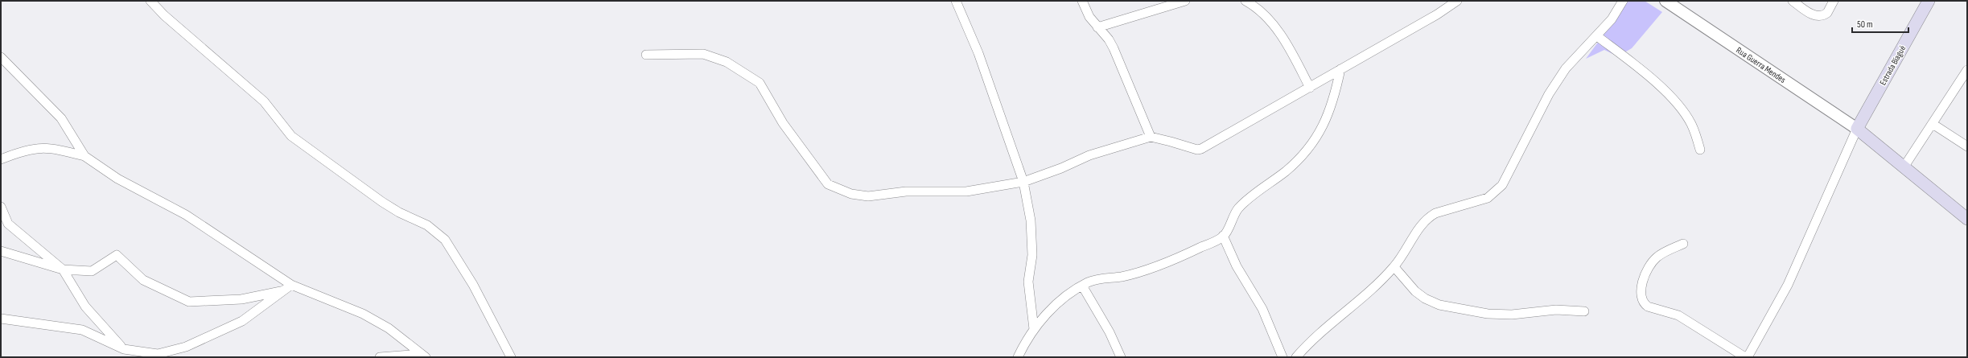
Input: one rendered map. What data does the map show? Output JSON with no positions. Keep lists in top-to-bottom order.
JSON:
{
  "streets": {
    "main road": ["Estrada Biagué"],
    "street": ["Rua Guerra Mendes"]
  },
  "crossings": [
    ["Rua Guerra Mendes", "Estrada Biagué"]
  ],
  "scale_bar": "50 m"
}
